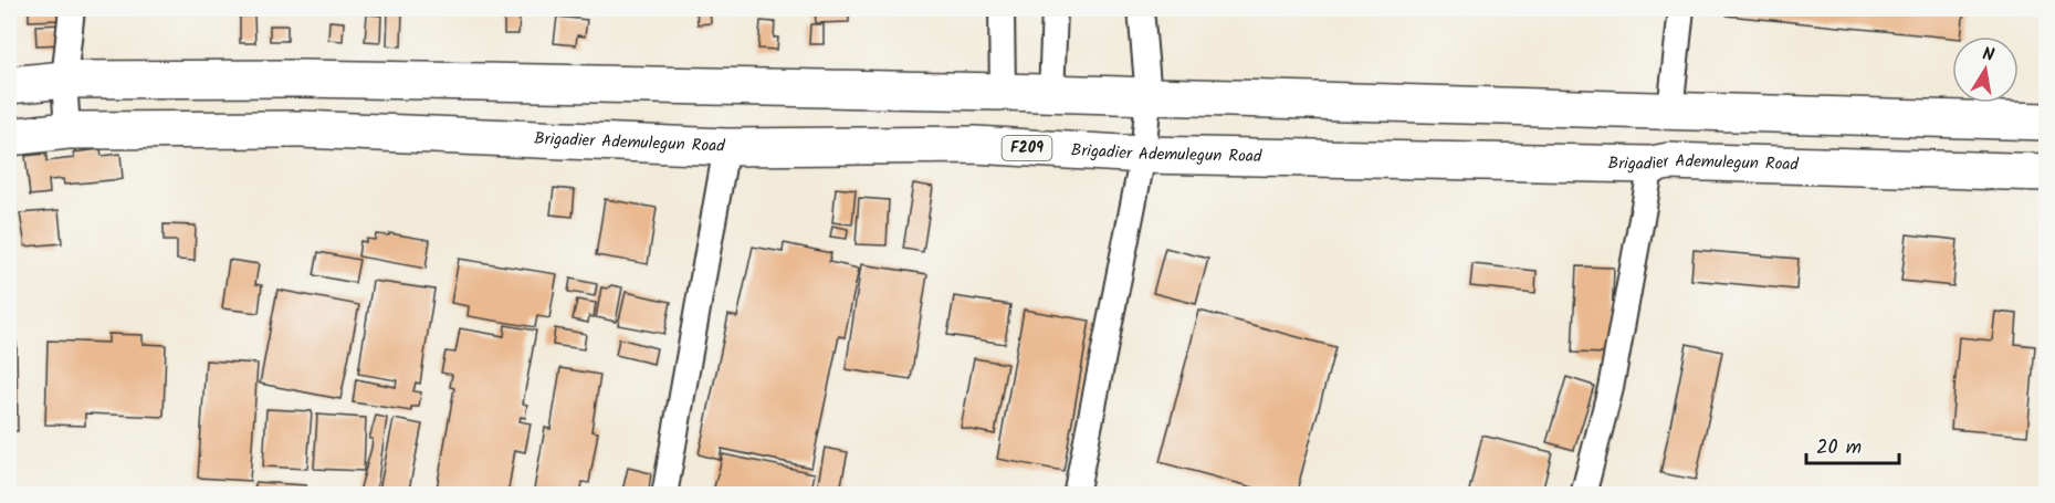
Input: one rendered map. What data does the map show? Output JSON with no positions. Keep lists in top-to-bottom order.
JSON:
{
  "streets": {
    "main road": ["Brigadier Ademulegun Road", "F209"]
  },
  "scale_bar": "20 m",
  "north": "top"
}
